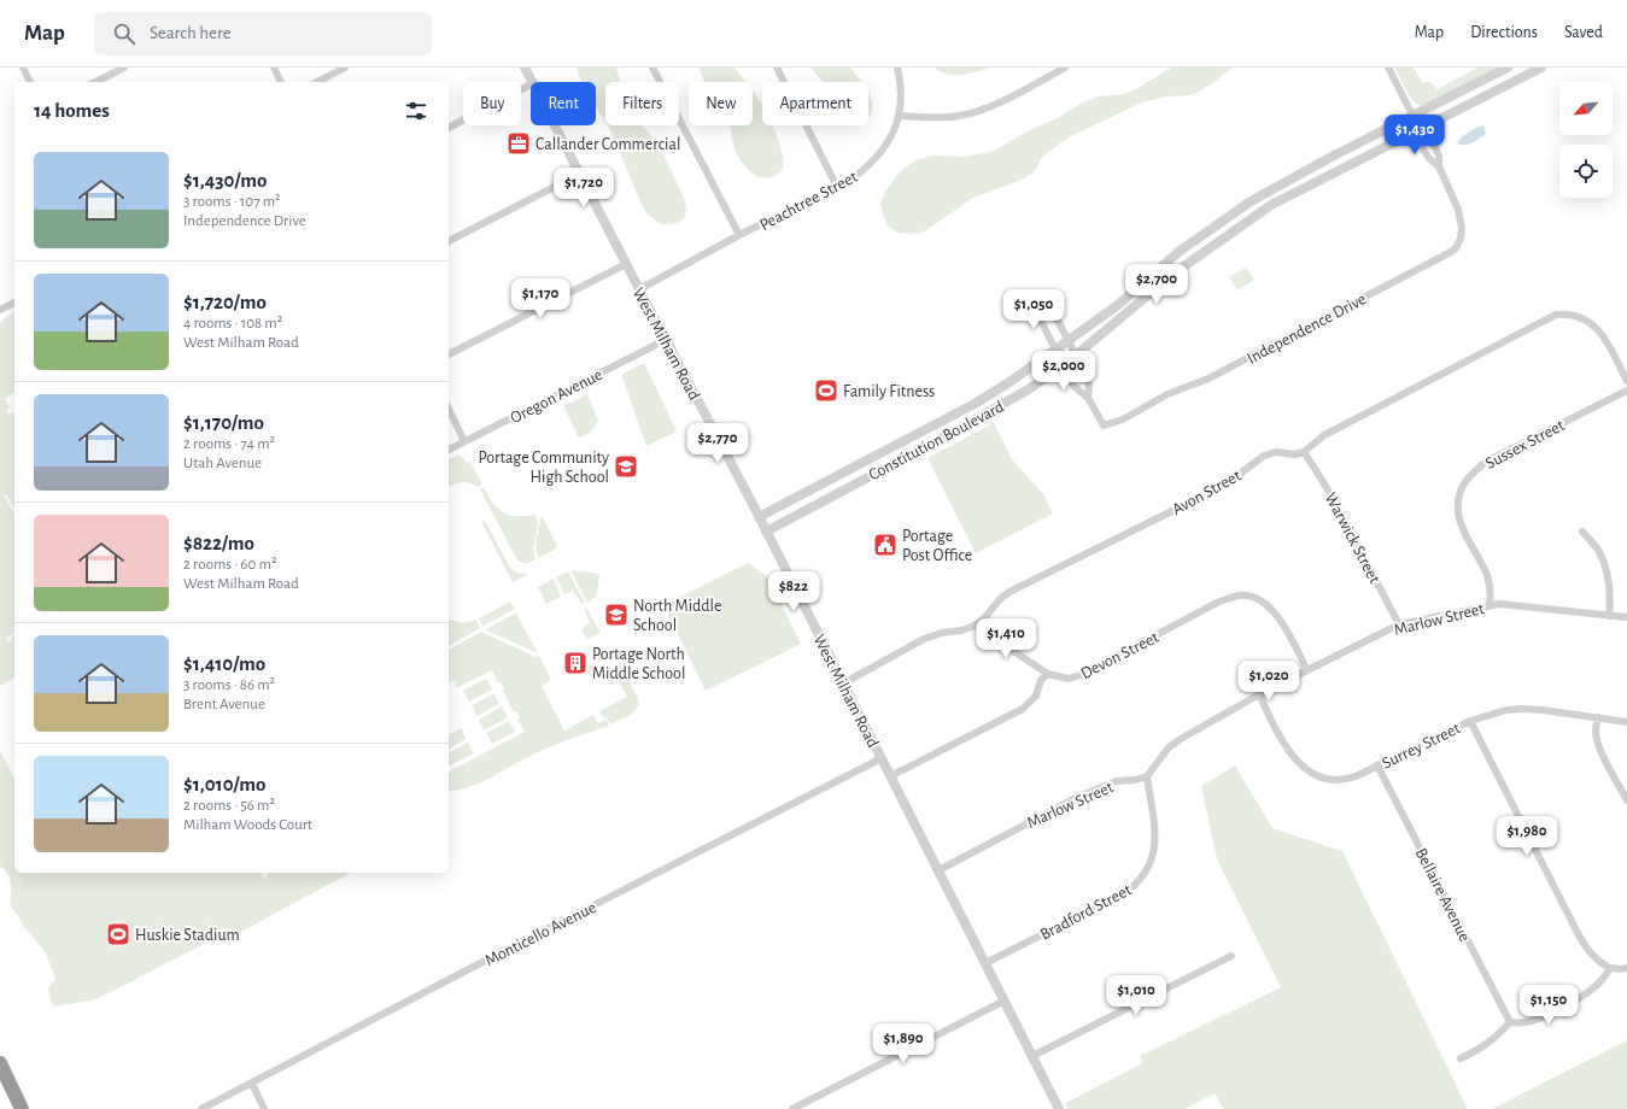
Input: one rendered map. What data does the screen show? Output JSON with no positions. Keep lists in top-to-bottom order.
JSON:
{
  "streets": {
    "street": [
      "Peachtree Street",
      "Independence Drive",
      "West Milham Road",
      "Oregon Avenue",
      "Constitution Boulevard",
      "Sussex Street",
      "Avon Street",
      "Warwick Street",
      "Marlow Street",
      "Devon Street",
      "Surrey Street",
      "Bellaire Avenue",
      "Bradford Street",
      "Monticello Avenue"
    ]
  },
  "crossings": [
    ["Peachtree Street", "West Milham Road"],
    ["Independence Drive", "Constitution Boulevard"],
    ["West Milham Road", "Oregon Avenue"],
    ["West Milham Road", "Constitution Boulevard"],
    ["West Milham Road", "Marlow Street"],
    ["West Milham Road", "Bradford Street"],
    ["West Milham Road", "Monticello Avenue"],
    ["Sussex Street", "Marlow Street"],
    ["Avon Street", "Warwick Street"],
    ["Warwick Street", "Marlow Street"],
    ["Marlow Street", "Devon Street"],
    ["Marlow Street", "Surrey Street"],
    ["Marlow Street", "Bradford Street"],
    ["Surrey Street", "Bellaire Avenue"]
  ],
  "places": {
    "office": ["Callander Commercial"],
    "sports": ["Family Fitness", "Huskie Stadium"],
    "school or university": ["Portage Community High School", "North Middle School"],
    "public building": ["Portage Post Office"],
    "building": ["Portage North Middle School"]
  },
  "north": "bottom left",
  "page": {
    "header": "Map",
    "search": "Search here",
    "nav": ["Map", "Directions", "Saved"],
    "chip": [
      "Buy",
      "Rent",
      "Filters",
      "New",
      "Apartment"
    ],
    "heading": "14 homes",
    "price": [
      "$1,430",
      "$1,720",
      "$2,700",
      "$1,170",
      "$1,050",
      "$2,000",
      "$2,770",
      "$822",
      "$1,410",
      "$1,020",
      "$1,980",
      "$1,010",
      "$1,150",
      "$1,890"
    ],
    "list": [
      {
        "name": "$1,430/mo",
        "note": "3 rooms · 107 m² · Independence Drive"
      },
      {
        "name": "$1,720/mo",
        "note": "4 rooms · 108 m² · West Milham Road"
      },
      {
        "name": "$1,170/mo",
        "note": "2 rooms · 74 m² · Utah Avenue"
      },
      {
        "name": "$822/mo",
        "note": "2 rooms · 60 m² · West Milham Road"
      },
      {
        "name": "$1,410/mo",
        "note": "3 rooms · 86 m² · Brent Avenue"
      },
      {
        "name": "$1,010/mo",
        "note": "2 rooms · 56 m² · Milham Woods Court"
      }
    ]
  }
}
